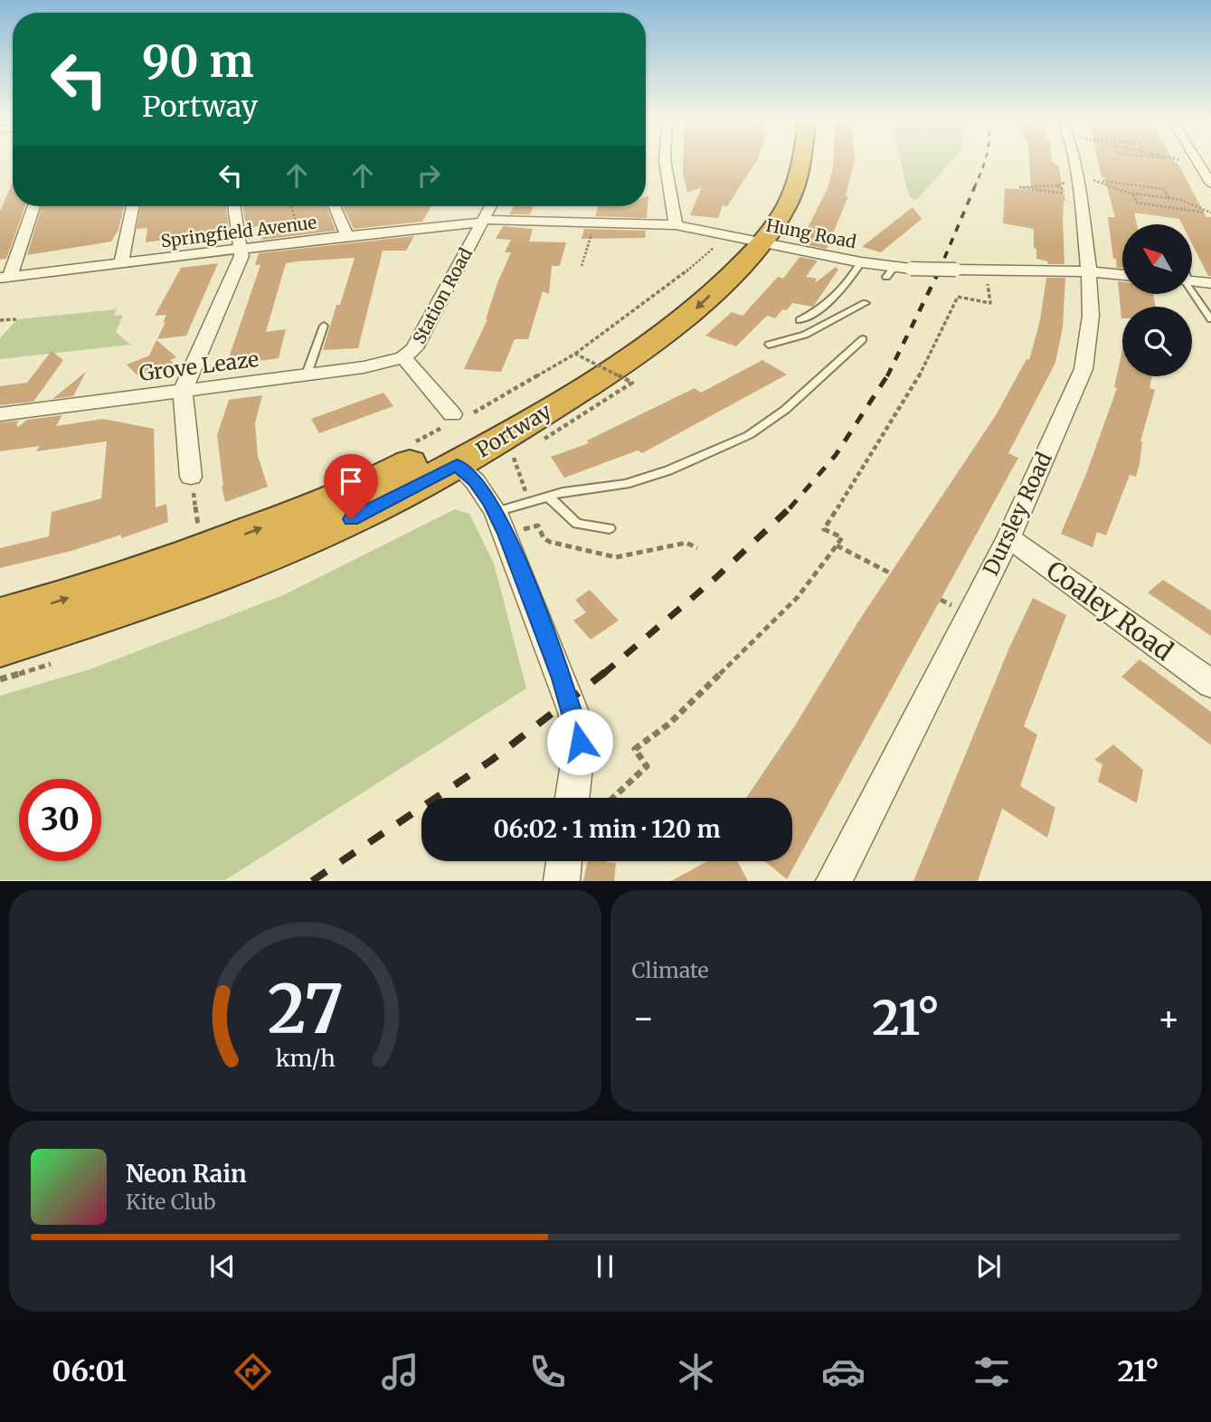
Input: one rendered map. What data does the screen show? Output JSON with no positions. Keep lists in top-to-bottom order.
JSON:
{
  "streets": {
    "highway": ["Portway"],
    "street": [
      "Springfield Avenue",
      "Hung Road",
      "Station Road",
      "Grove Leaze",
      "Dursley Road",
      "Coaley Road"
    ]
  },
  "crossings": [
    ["Springfield Avenue", "Hung Road"],
    ["Springfield Avenue", "Station Road"],
    ["Hung Road", "Station Road"],
    ["Hung Road", "Portway"],
    ["Hung Road", "Dursley Road"],
    ["Station Road", "Grove Leaze"],
    ["Dursley Road", "Coaley Road"]
  ],
  "north": "top left",
  "page": {
    "turn": ["90 m", "Portway"],
    "limit": "30",
    "trip": "06:02 · 1 min · 120 m",
    "tile": "Climate",
    "heat": ["−", "21°", "+"],
    "song": ["Neon Rain", "Kite Club"],
    "tabs": ["06:01", "21°"],
    "gauge": ["27", "km/h"]
  }
}
